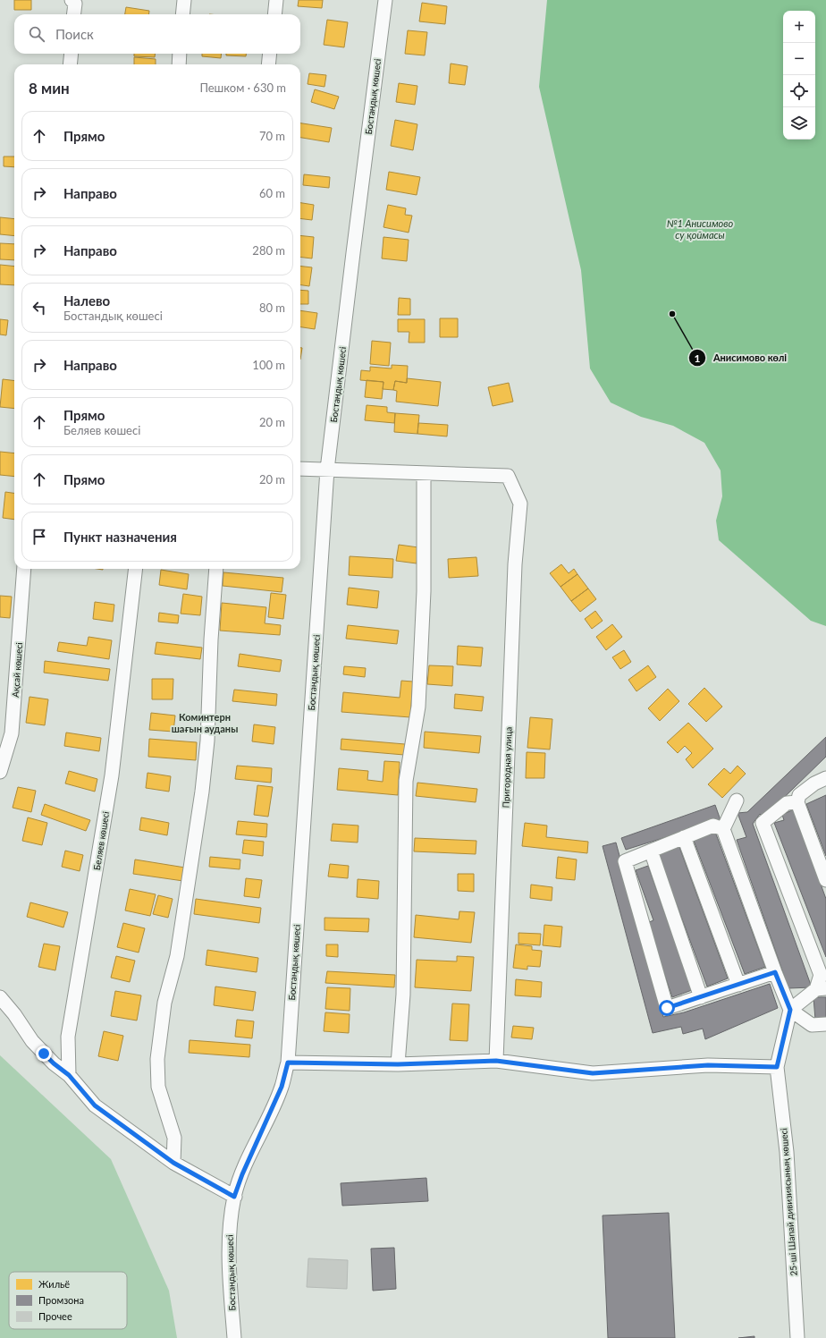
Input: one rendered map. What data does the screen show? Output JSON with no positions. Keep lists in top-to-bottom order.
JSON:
{
  "streets": {
    "street": [
      "Бостандық көшесі",
      "Ақсай көшесі",
      "Пригородная улица",
      "Беляев көшесі",
      "25-ші Шапай дивизиясының көшесі"
    ]
  },
  "districts": ["Коминтерн шағын ауданы"],
  "water": ["№1 Анисимово су қоймасы"],
  "places": ["Анисимово көлі"],
  "legend": ["Жильё", "Промзона", "Прочее"],
  "page": {
    "map_buttons": ["+", "−"],
    "search": "Поиск",
    "heading": ["8 мин", "Пешком · 630 m"],
    "list": [
      ["Прямо", "70 m"],
      ["Направо", "60 m"],
      ["Направо", "280 m"],
      ["Налево", "Бостандық көшесі", "80 m"],
      ["Направо", "100 m"],
      ["Прямо", "Беляев көшесі", "20 m"],
      ["Прямо", "20 m"],
      "Пункт назначения"
    ]
  }
}
